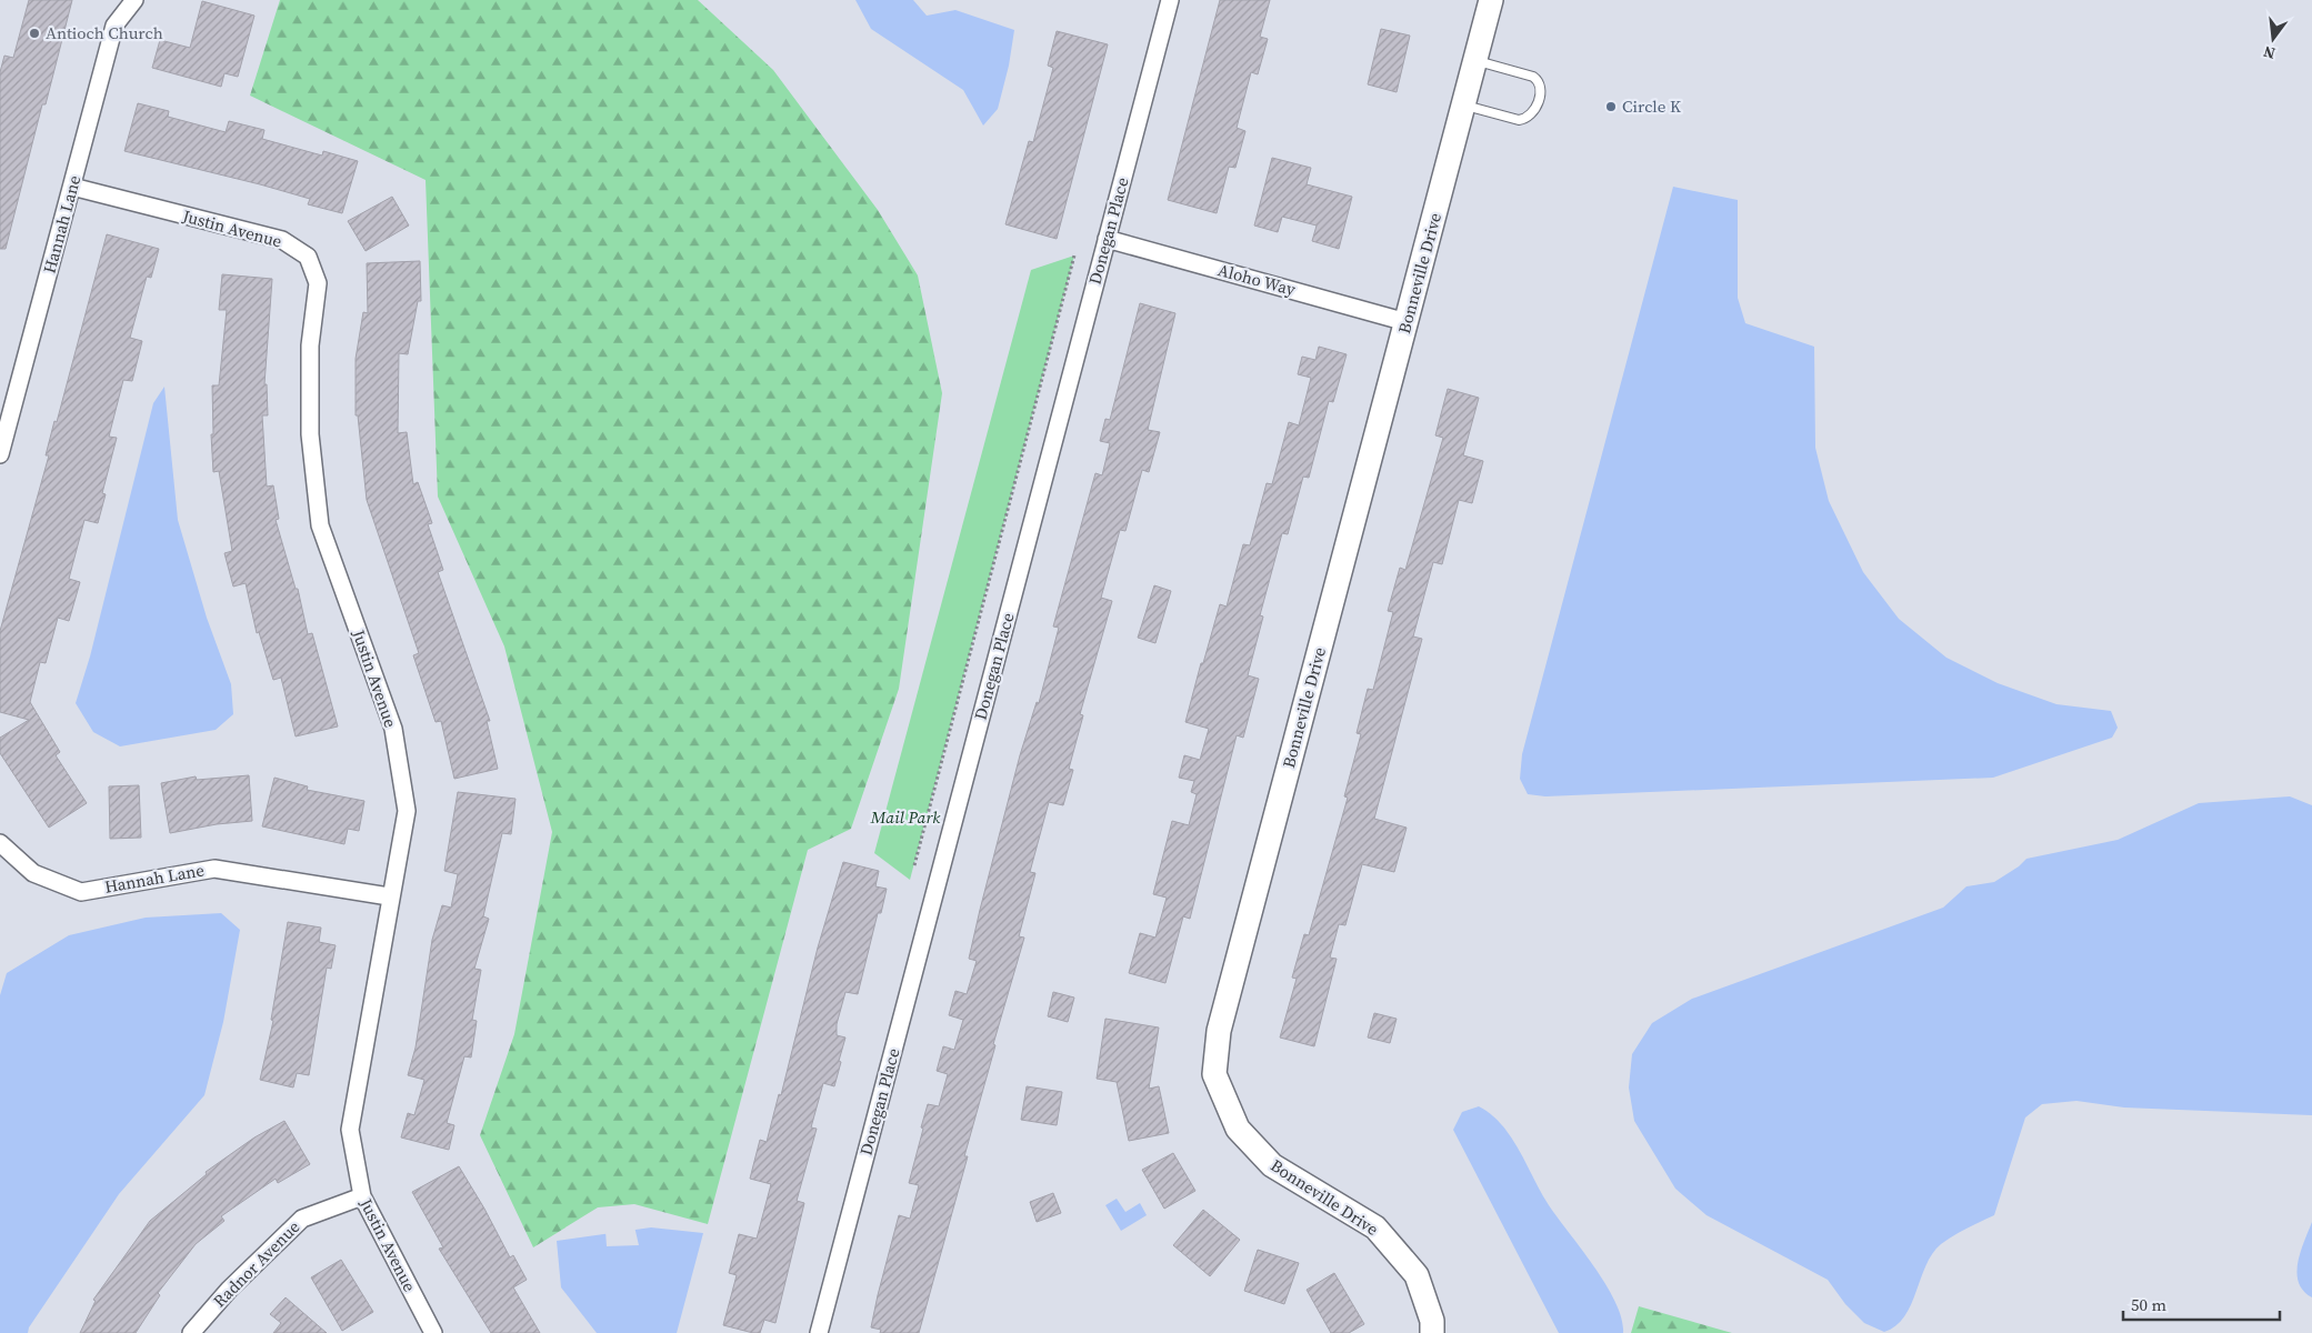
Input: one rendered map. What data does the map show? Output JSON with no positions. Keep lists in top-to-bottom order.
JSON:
{
  "streets": {
    "street": [
      "Hannah Lane",
      "Justin Avenue",
      "Donegan Place",
      "Bonneville Drive",
      "Aloho Way",
      "Radnor Avenue"
    ]
  },
  "crossings": [
    ["Hannah Lane", "Justin Avenue"],
    ["Justin Avenue", "Radnor Avenue"],
    ["Donegan Place", "Aloho Way"],
    ["Bonneville Drive", "Aloho Way"]
  ],
  "parks": ["Mail Park"],
  "places": ["Antioch Church", "Circle K"],
  "scale_bar": "50 m",
  "north": "bottom"
}
